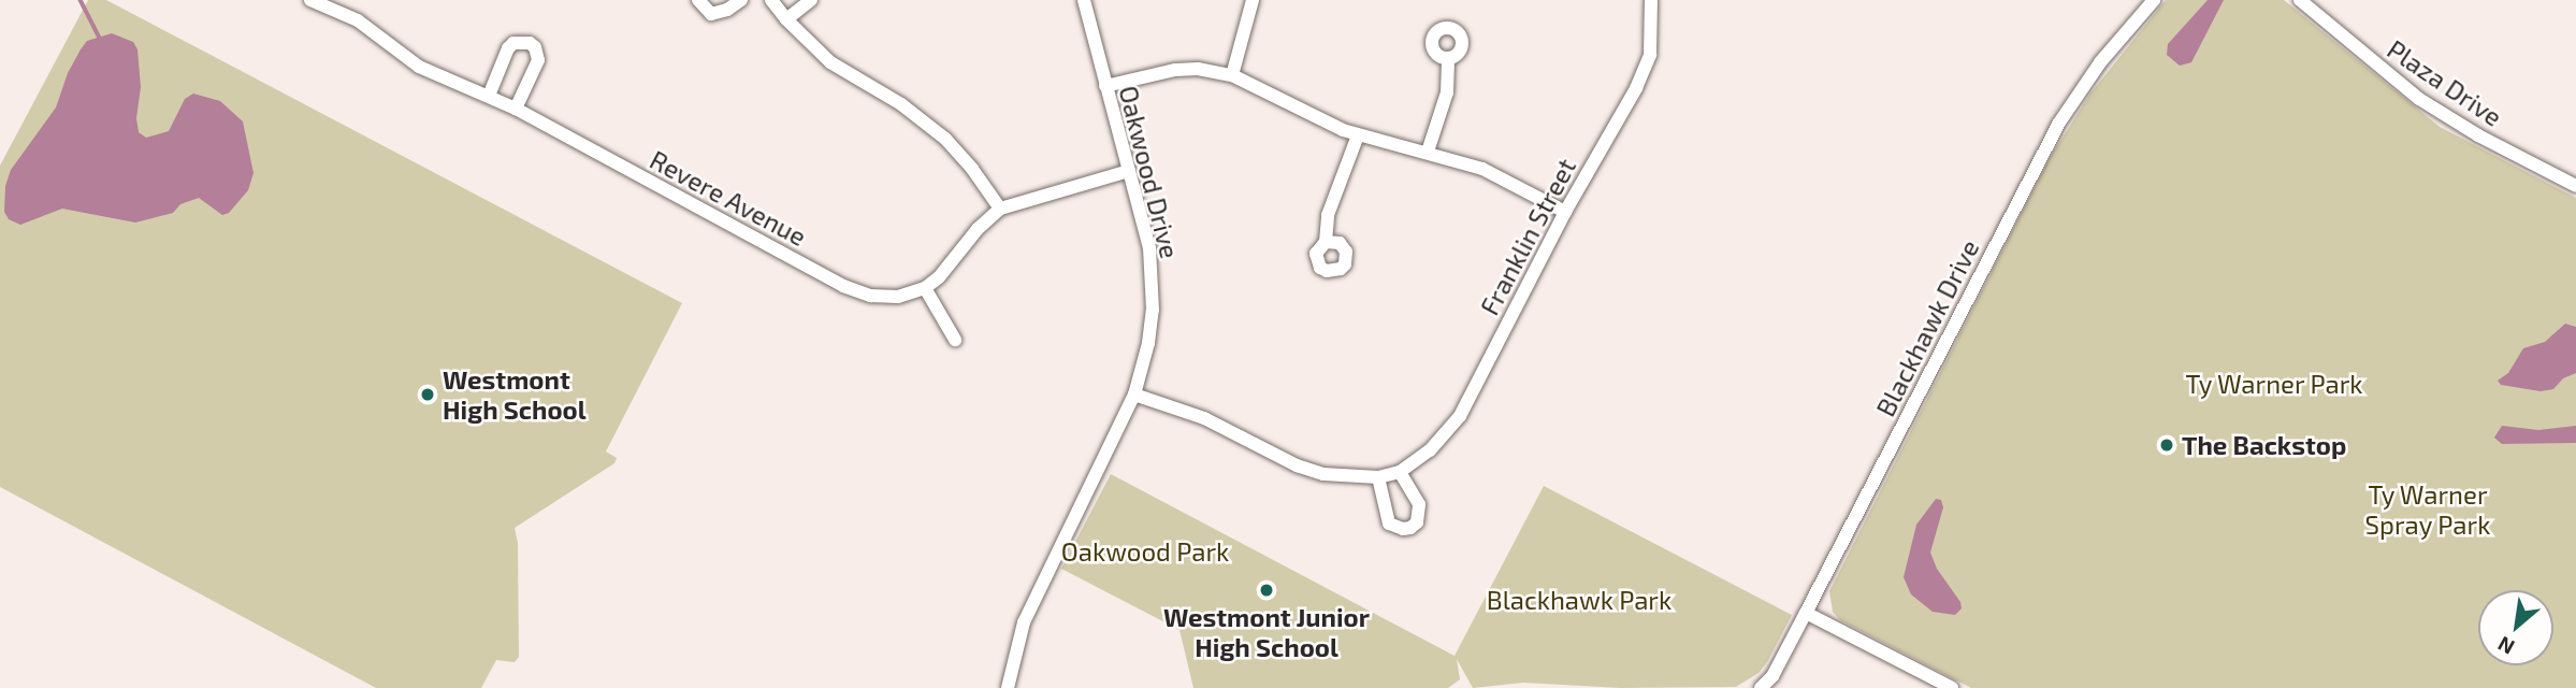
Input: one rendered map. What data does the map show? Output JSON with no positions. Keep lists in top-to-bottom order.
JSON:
{
  "streets": {
    "street": [
      "Plaza Drive",
      "Oakwood Drive",
      "Revere Avenue",
      "Franklin Street",
      "Blackhawk Drive"
    ]
  },
  "parks": [
    "Ty Warner Park",
    "Ty Warner Spray Park",
    "Oakwood Park",
    "Blackhawk Park"
  ],
  "places": ["Westmont High School", "The Backstop", "Westmont Junior High School"],
  "north": "bottom left"
}
